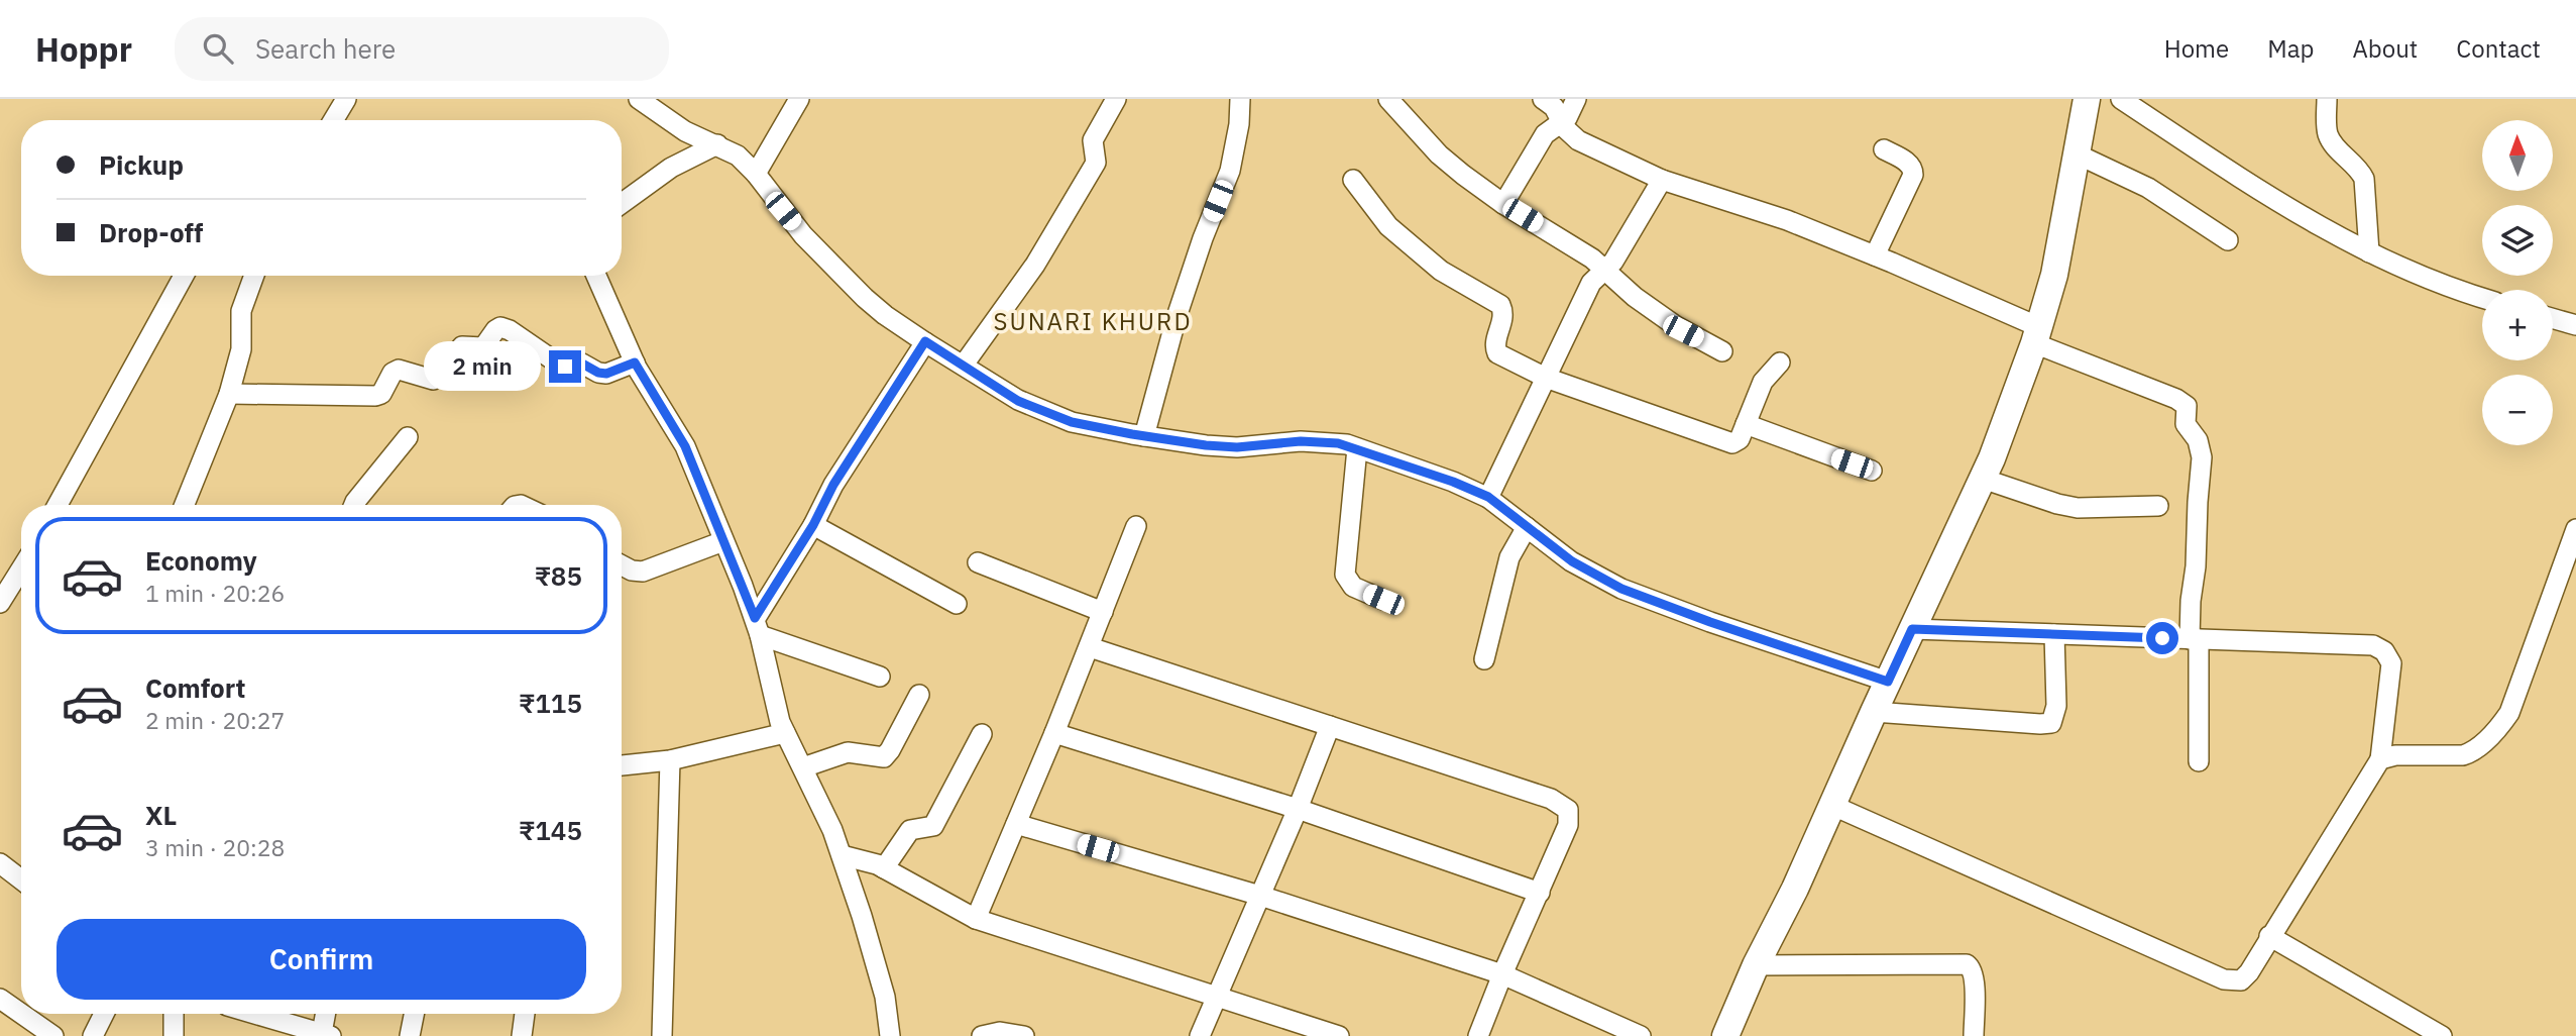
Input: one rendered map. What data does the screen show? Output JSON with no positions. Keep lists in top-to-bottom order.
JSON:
{
  "districts": ["SUNARI KHURD"],
  "north": "top",
  "page": {
    "header": "Hoppr",
    "search": "Search here",
    "nav": [
      "Home",
      "Map",
      "About",
      "Contact"
    ],
    "map_buttons": ["+", "−"],
    "banner": ["Pickup", "Drop-off"],
    "bubble": "2 min",
    "list": [
      {
        "name": "Economy",
        "note": "1 min · 20:26",
        "value": "₹85"
      },
      {
        "name": "Comfort",
        "note": "2 min · 20:27",
        "value": "₹115"
      },
      {
        "name": "XL",
        "note": "3 min · 20:28",
        "value": "₹145"
      }
    ],
    "buttons": "Confirm"
  }
}
